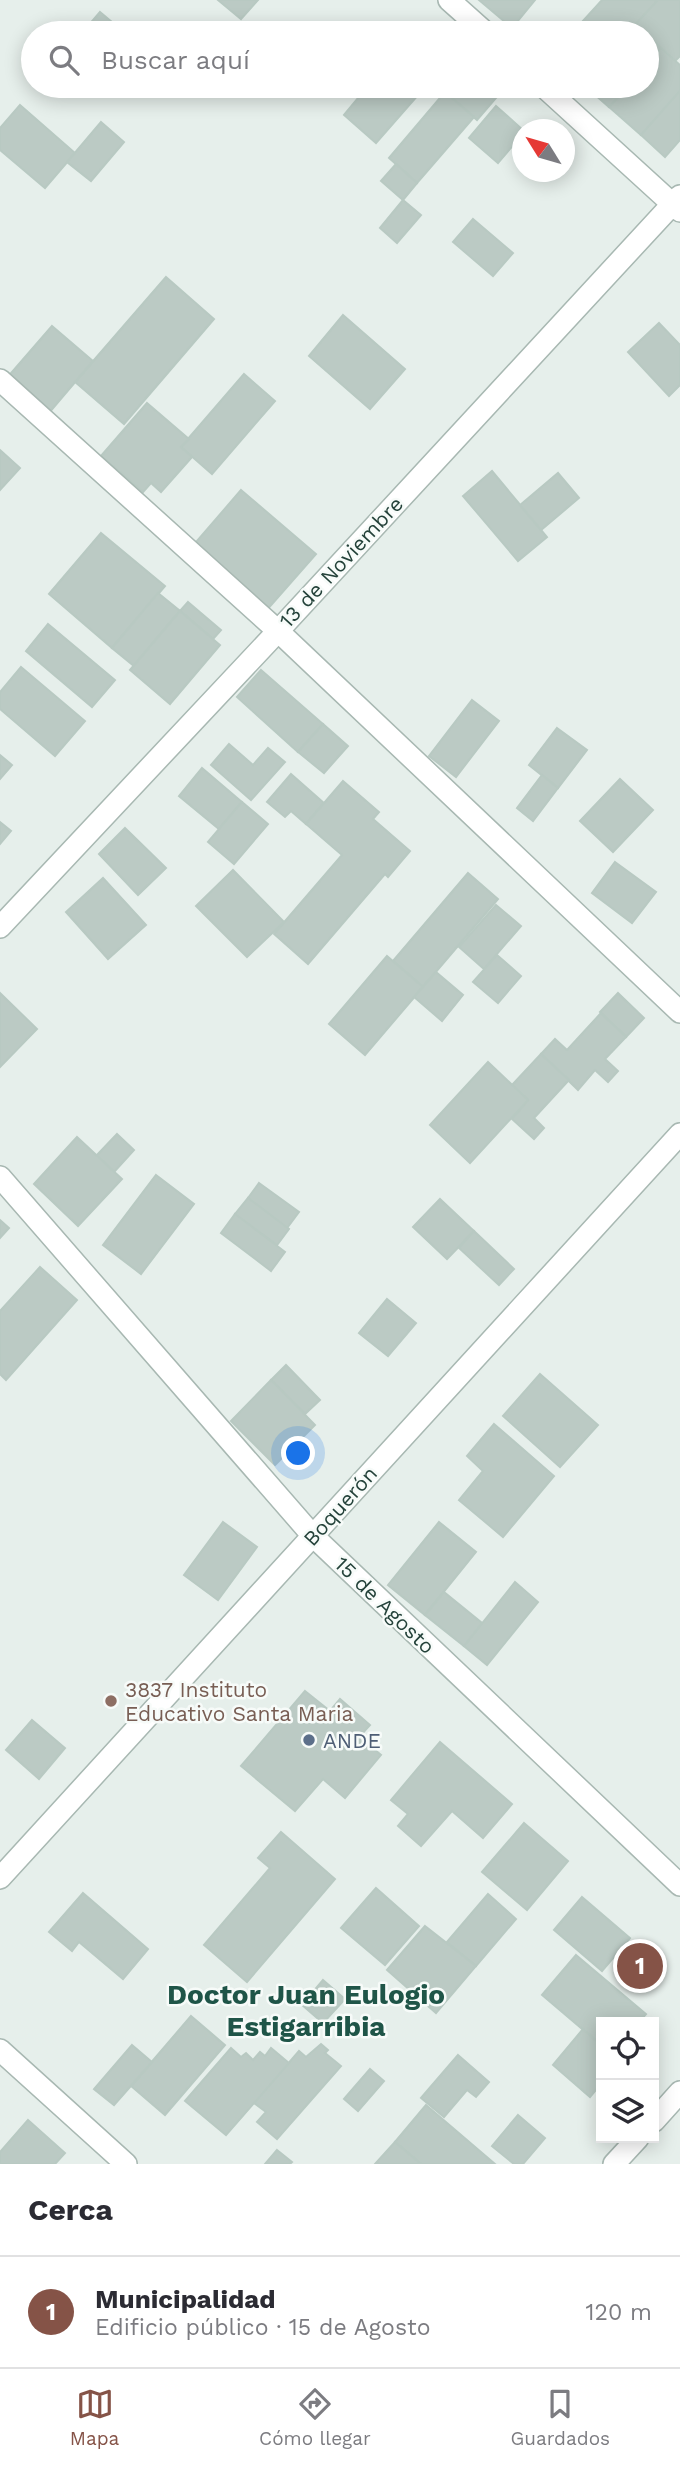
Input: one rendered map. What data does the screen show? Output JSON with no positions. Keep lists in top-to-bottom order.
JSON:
{
  "streets": {
    "street": ["13 de Noviembre", "Boquerón", "15 de Agosto"]
  },
  "crossings": [
    ["Boquerón", "15 de Agosto"]
  ],
  "districts": ["Doctor Juan Eulogio Estigarribia"],
  "places": ["3837 Instituto Educativo Santa Maria", "ANDE"],
  "north": "top left",
  "page": {
    "search": "Buscar aquí",
    "pins": "1",
    "heading": "Cerca",
    "list": [
      {
        "mark": "1",
        "name": "Municipalidad",
        "note": "Edificio público · 15 de Agosto",
        "value": "120 m"
      }
    ],
    "nav": ["Mapa", "Cómo llegar", "Guardados"]
  }
}
